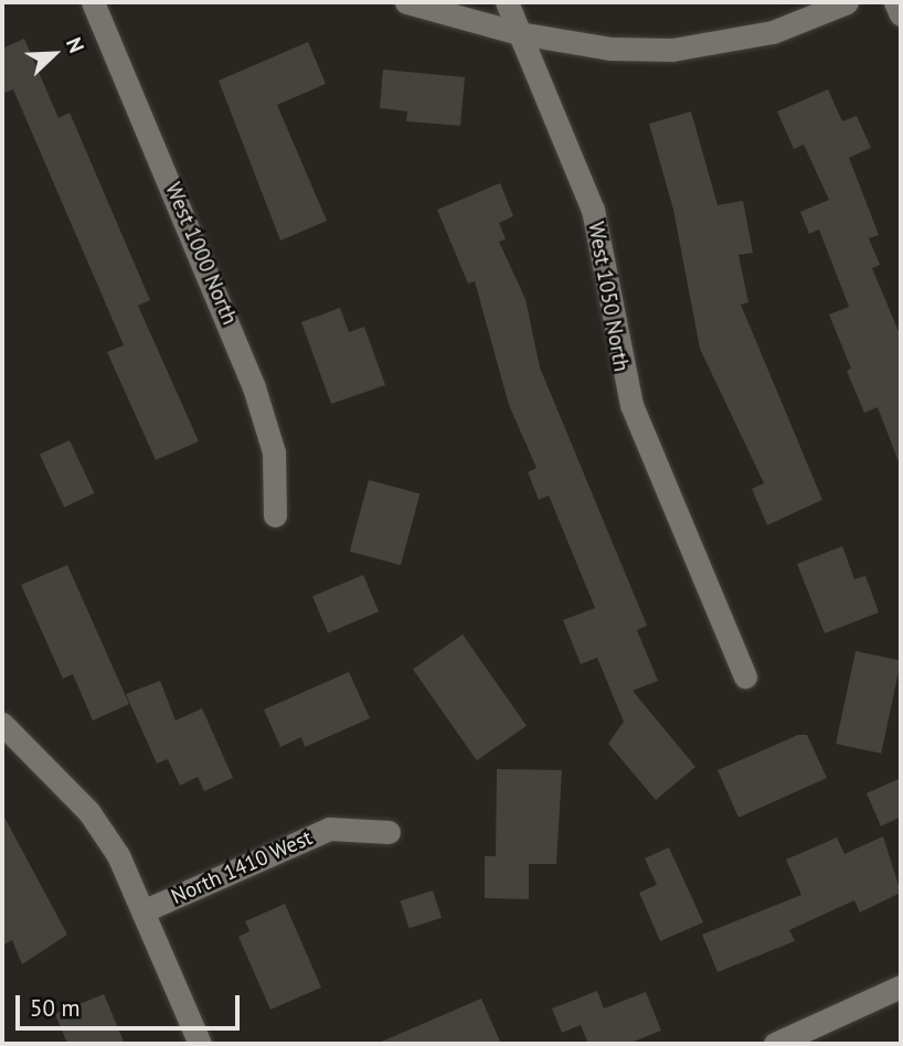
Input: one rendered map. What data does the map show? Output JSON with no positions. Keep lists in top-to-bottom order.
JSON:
{
  "streets": {
    "street": ["West 1000 North", "West 1050 North", "North 1410 West"]
  },
  "scale_bar": "50 m",
  "north": "top right"
}
